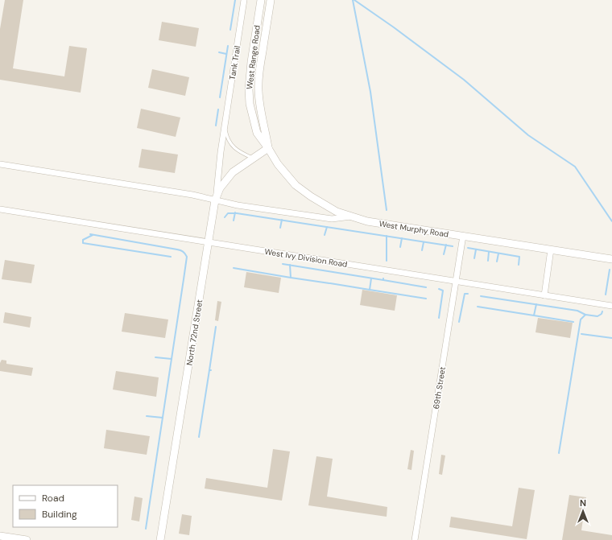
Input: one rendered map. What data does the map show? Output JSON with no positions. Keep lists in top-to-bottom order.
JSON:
{
  "streets": {
    "street": [
      "West Range Road",
      "Tank Trail",
      "West Murphy Road",
      "West Ivy Division Road",
      "North 72nd Street",
      "69th Street"
    ]
  },
  "crossings": [
    ["West Range Road", "West Murphy Road"],
    ["West Range Road", "North 72nd Street"],
    ["Tank Trail", "West Murphy Road"],
    ["Tank Trail", "North 72nd Street"],
    ["West Murphy Road", "North 72nd Street"],
    ["West Murphy Road", "69th Street"],
    ["West Ivy Division Road", "North 72nd Street"],
    ["West Ivy Division Road", "69th Street"]
  ],
  "legend": ["Road", "Building"],
  "north": "top"
}
